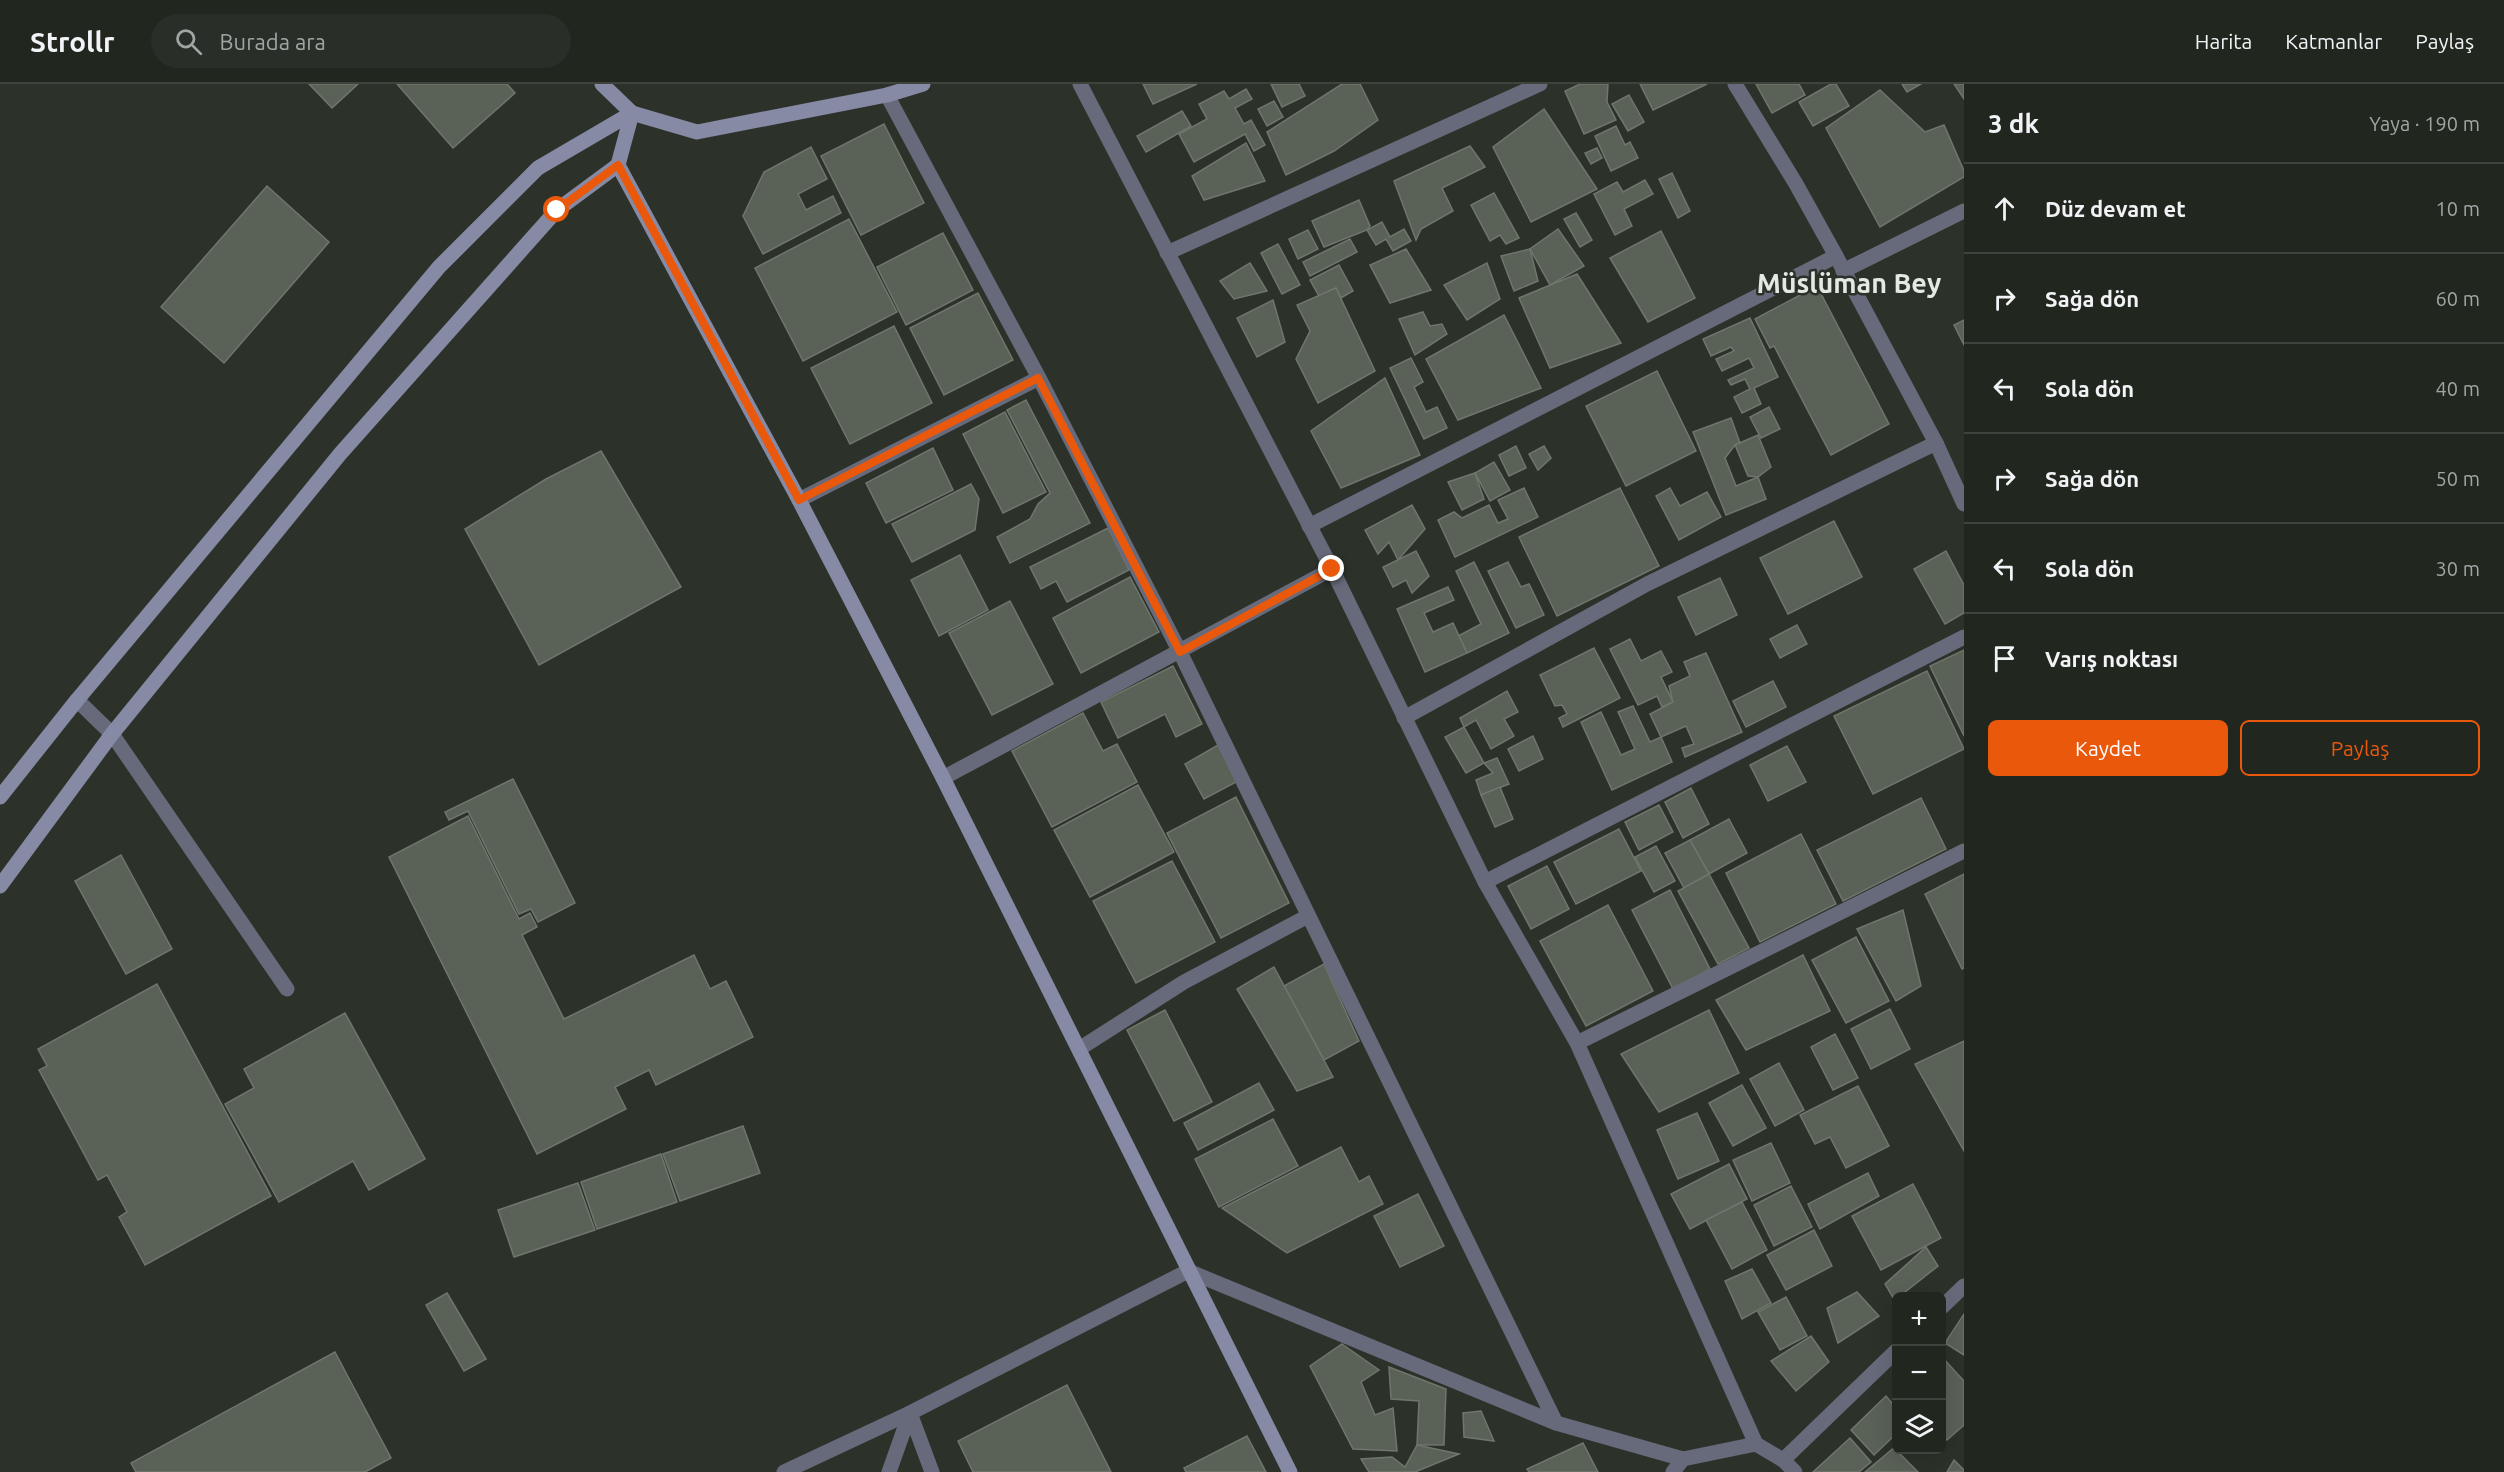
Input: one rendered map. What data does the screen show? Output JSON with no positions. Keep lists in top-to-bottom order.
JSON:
{
  "districts": ["Müslüman Bey"],
  "page": {
    "header": "Strollr",
    "search": "Burada ara",
    "nav": ["Harita", "Katmanlar", "Paylaş"],
    "heading": ["3 dk", "Yaya · 190 m"],
    "list": [
      ["Düz devam et", "10 m"],
      ["Sağa dön", "60 m"],
      ["Sola dön", "40 m"],
      ["Sağa dön", "50 m"],
      ["Sola dön", "30 m"],
      "Varış noktası"
    ],
    "buttons": ["Kaydet", "Paylaş"],
    "map_buttons": ["+", "−"]
  }
}
